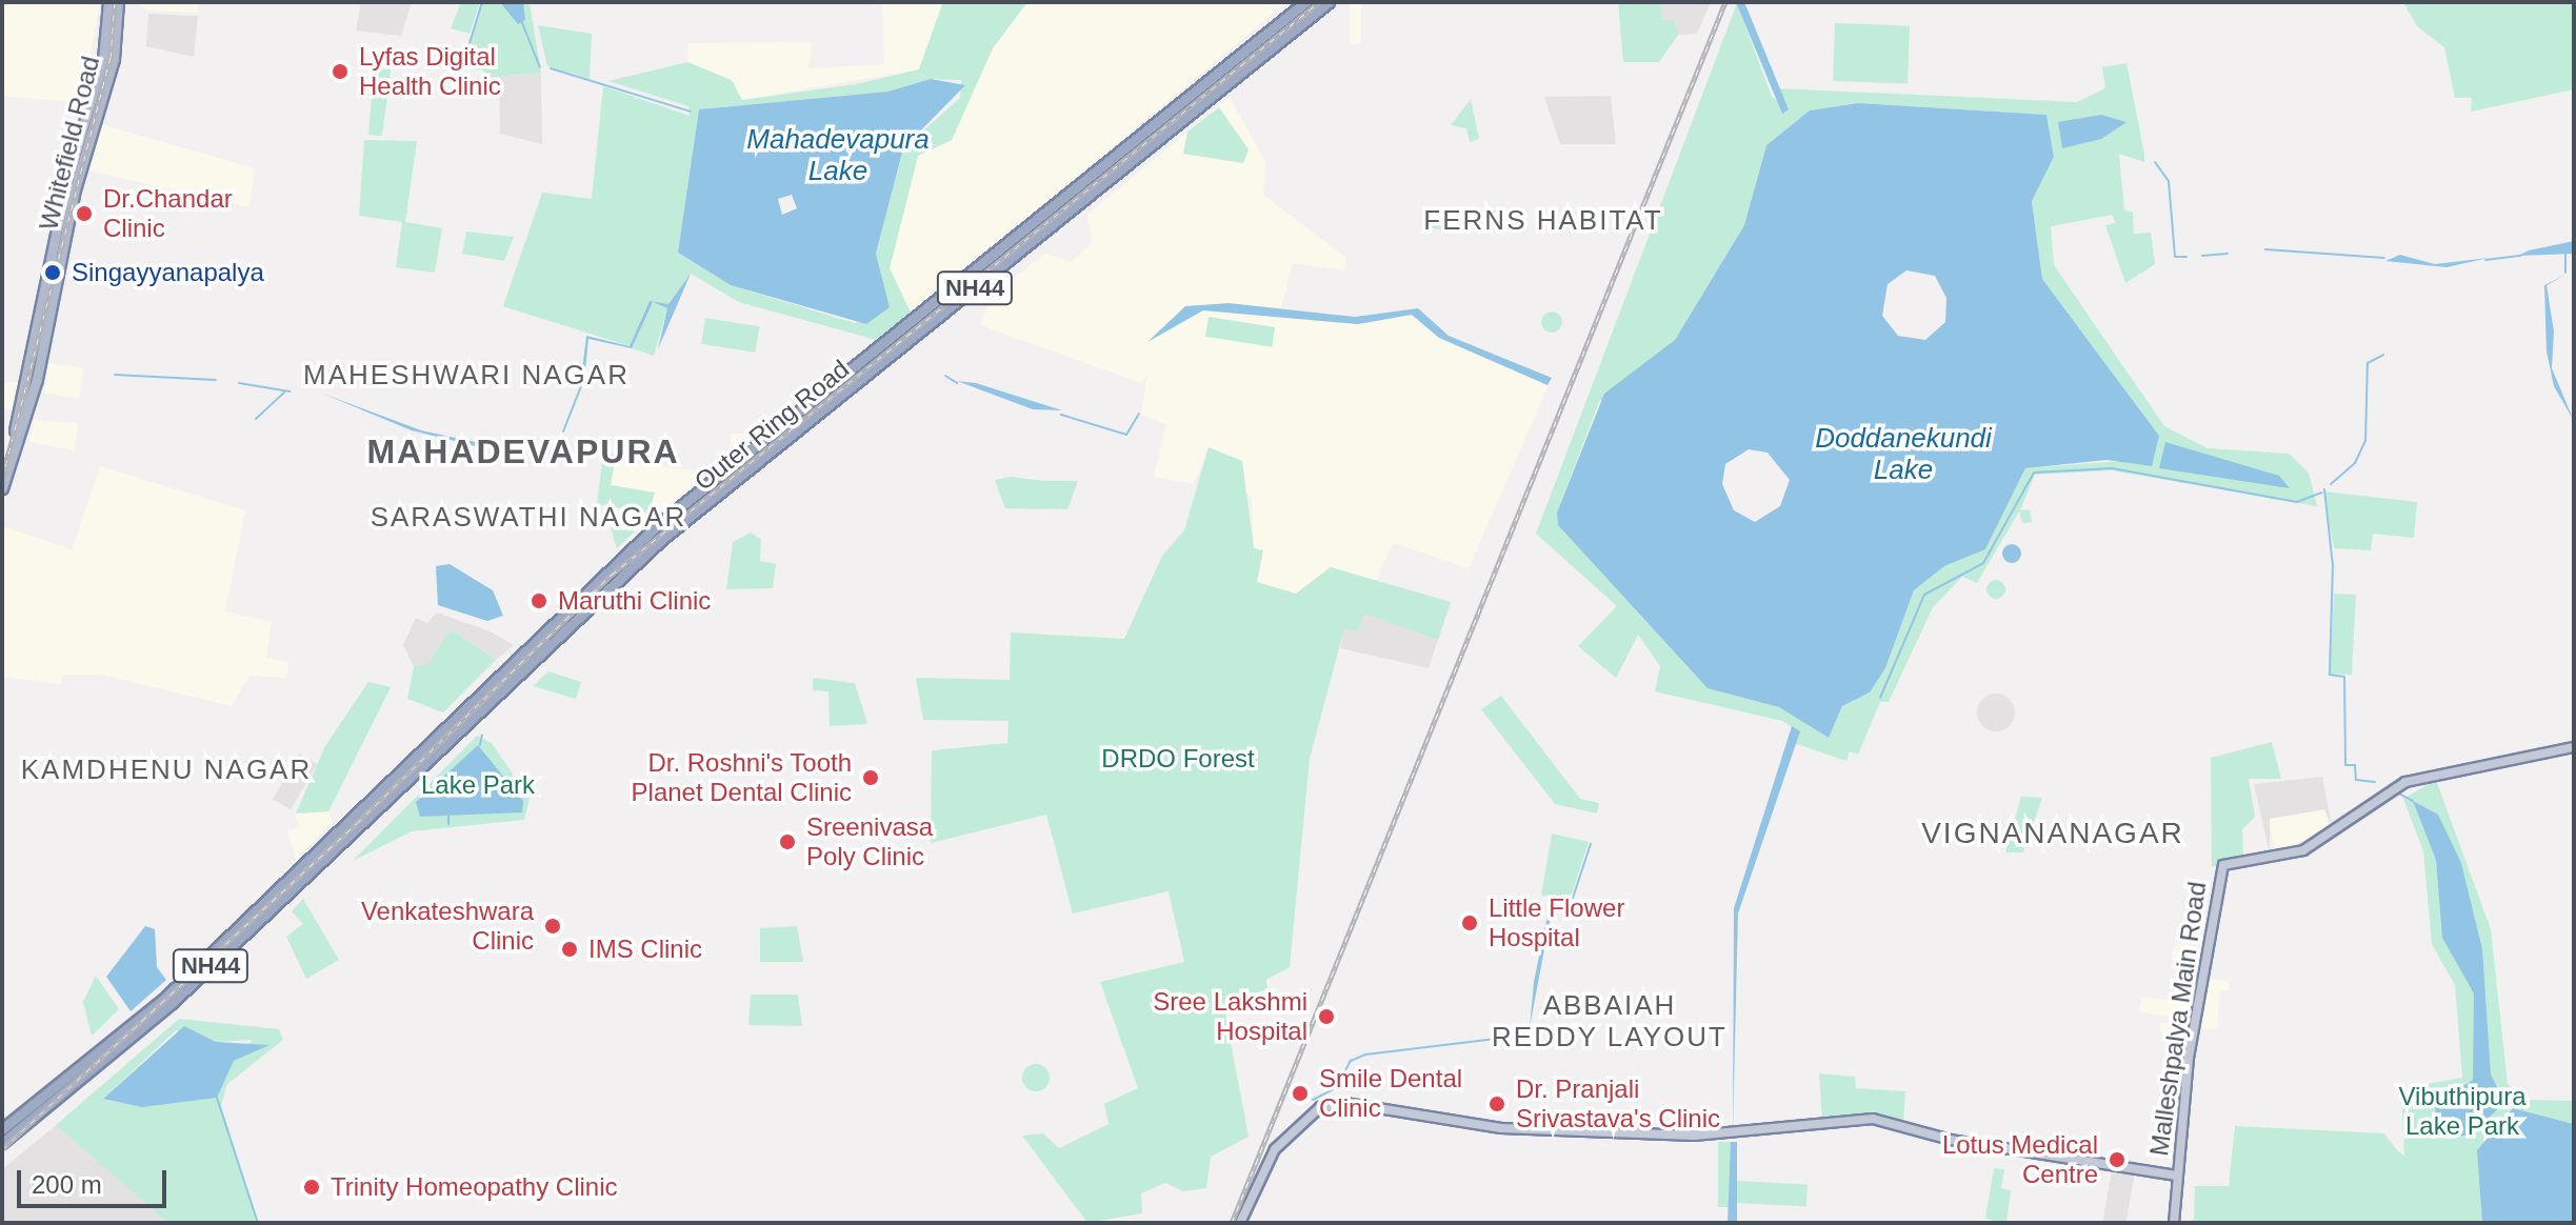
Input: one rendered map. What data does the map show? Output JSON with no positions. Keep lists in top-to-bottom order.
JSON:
{
  "streets": {
    "highway": ["NH44", "Outer Ring Road"],
    "main road": ["Whitefield Road", "Malleshpalya Main Road"]
  },
  "districts": [
    "FERNS HABITAT",
    "MAHESHWARI NAGAR",
    "MAHADEVAPURA",
    "SARASWATHI NAGAR",
    "KAMDHENU NAGAR",
    "VIGNANANAGAR",
    "ABBAIAH REDDY LAYOUT"
  ],
  "water": ["Mahadevapura Lake", "Doddanekundi Lake"],
  "parks": ["DRDO Forest", "Lake Park", "Vibuthipura Lake Park"],
  "places": [
    "Lyfas Digital Health Clinic",
    "Dr.Chandar Clinic",
    "Singayyanapalya",
    "Maruthi Clinic",
    "Dr. Roshni's Tooth Planet Dental Clinic",
    "Sreenivasa Poly Clinic",
    "Little Flower Hospital",
    "Venkateshwara Clinic",
    "IMS Clinic",
    "Sree Lakshmi Hospital",
    "Smile Dental Clinic",
    "Dr. Pranjali Srivastava's Clinic",
    "Lotus Medical Centre",
    "Trinity Homeopathy Clinic"
  ],
  "scale_bar": "200 m"
}
